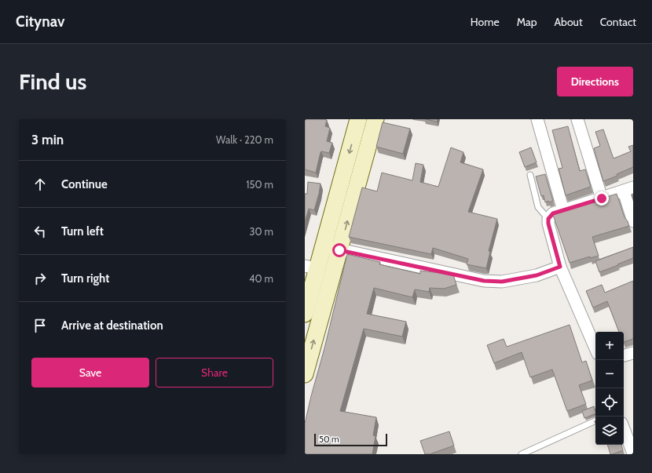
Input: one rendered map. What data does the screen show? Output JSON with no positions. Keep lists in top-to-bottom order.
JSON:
{
  "scale_bar": "50 m",
  "page": {
    "header": "Citynav",
    "nav": [
      "Home",
      "Map",
      "About",
      "Contact"
    ],
    "buttons": [
      "Directions",
      ["Save", "Share"]
    ],
    "title": "Find us",
    "heading": ["3 min", "Walk · 220 m"],
    "list": [
      ["Continue", "150 m"],
      ["Turn left", "30 m"],
      ["Turn right", "40 m"],
      "Arrive at destination"
    ],
    "map_buttons": ["+", "−"],
    "scale": "50 m"
  }
}
